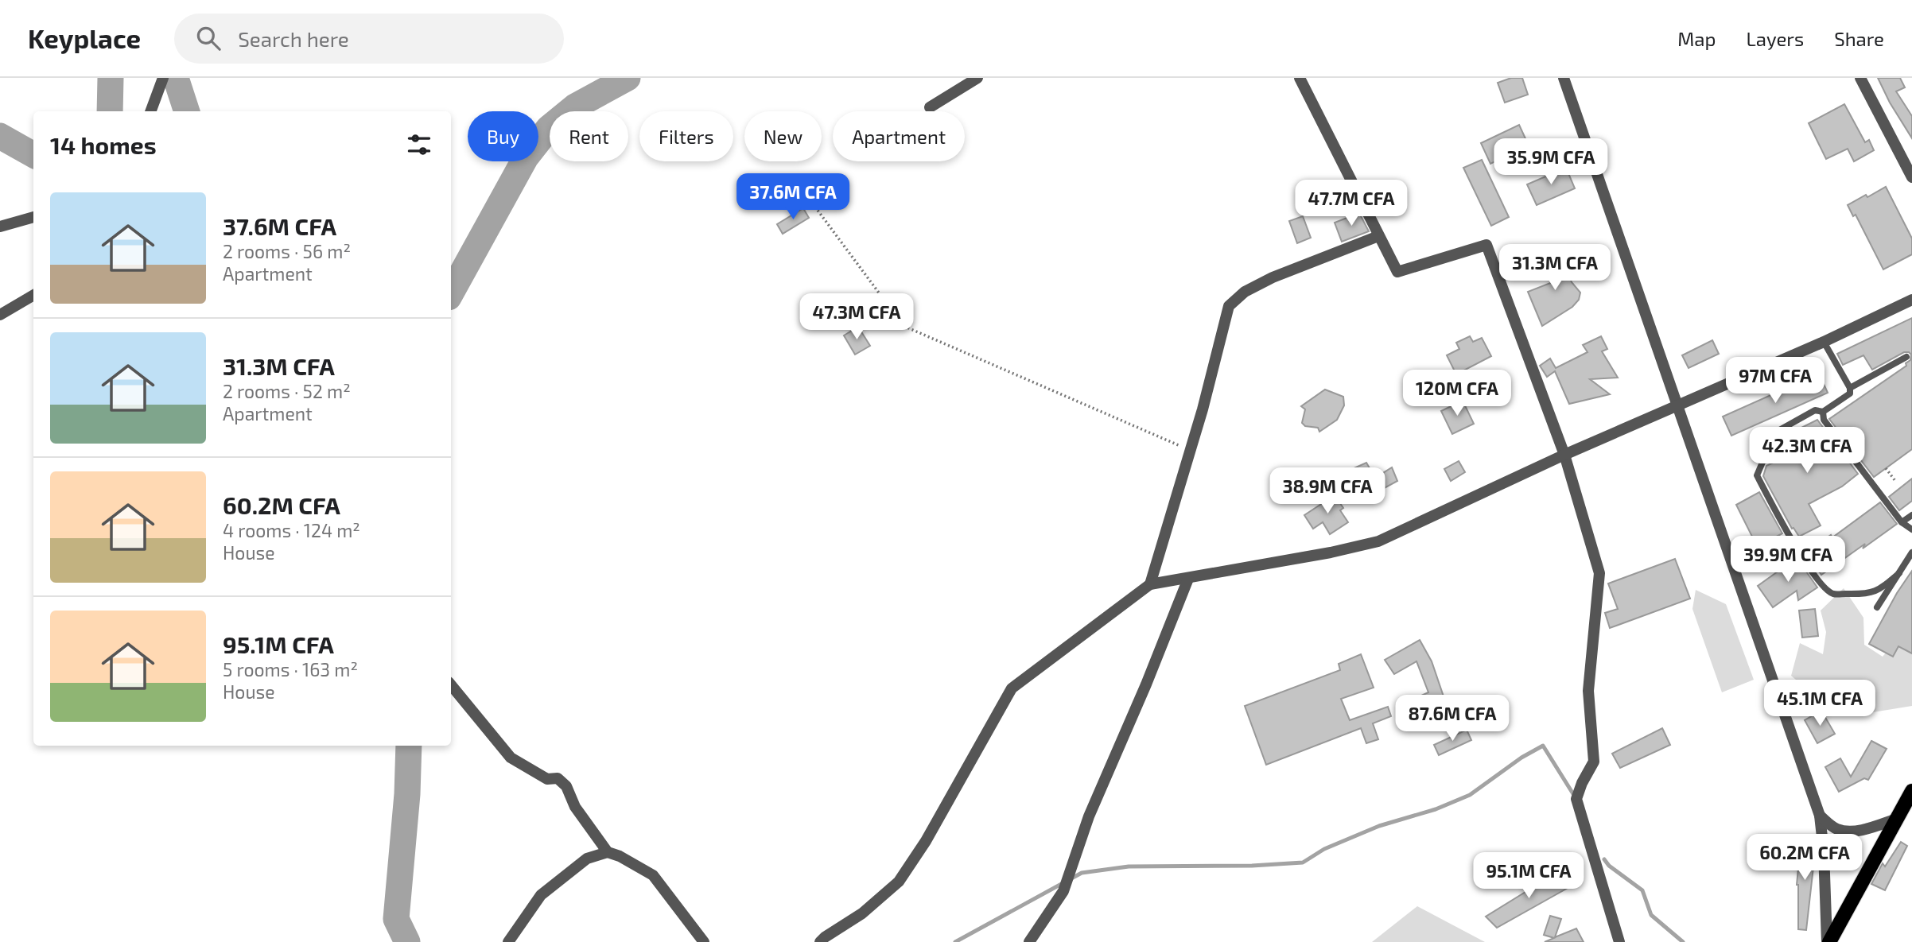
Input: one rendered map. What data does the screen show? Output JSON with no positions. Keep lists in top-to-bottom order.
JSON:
{
  "page": {
    "header": "Keyplace",
    "search": "Search here",
    "nav": ["Map", "Layers", "Share"],
    "chip": [
      "Buy",
      "Rent",
      "Filters",
      "New",
      "Apartment"
    ],
    "heading": "14 homes",
    "price": [
      "35.9M CFA",
      "37.6M CFA",
      "47.7M CFA",
      "31.3M CFA",
      "47.3M CFA",
      "97M CFA",
      "120M CFA",
      "42.3M CFA",
      "38.9M CFA",
      "39.9M CFA",
      "45.1M CFA",
      "87.6M CFA",
      "60.2M CFA",
      "95.1M CFA"
    ],
    "list": [
      {
        "name": "37.6M CFA",
        "note": "2 rooms · 56 m² · Apartment"
      },
      {
        "name": "31.3M CFA",
        "note": "2 rooms · 52 m² · Apartment"
      },
      {
        "name": "60.2M CFA",
        "note": "4 rooms · 124 m² · House"
      },
      {
        "name": "95.1M CFA",
        "note": "5 rooms · 163 m² · House"
      }
    ]
  }
}
